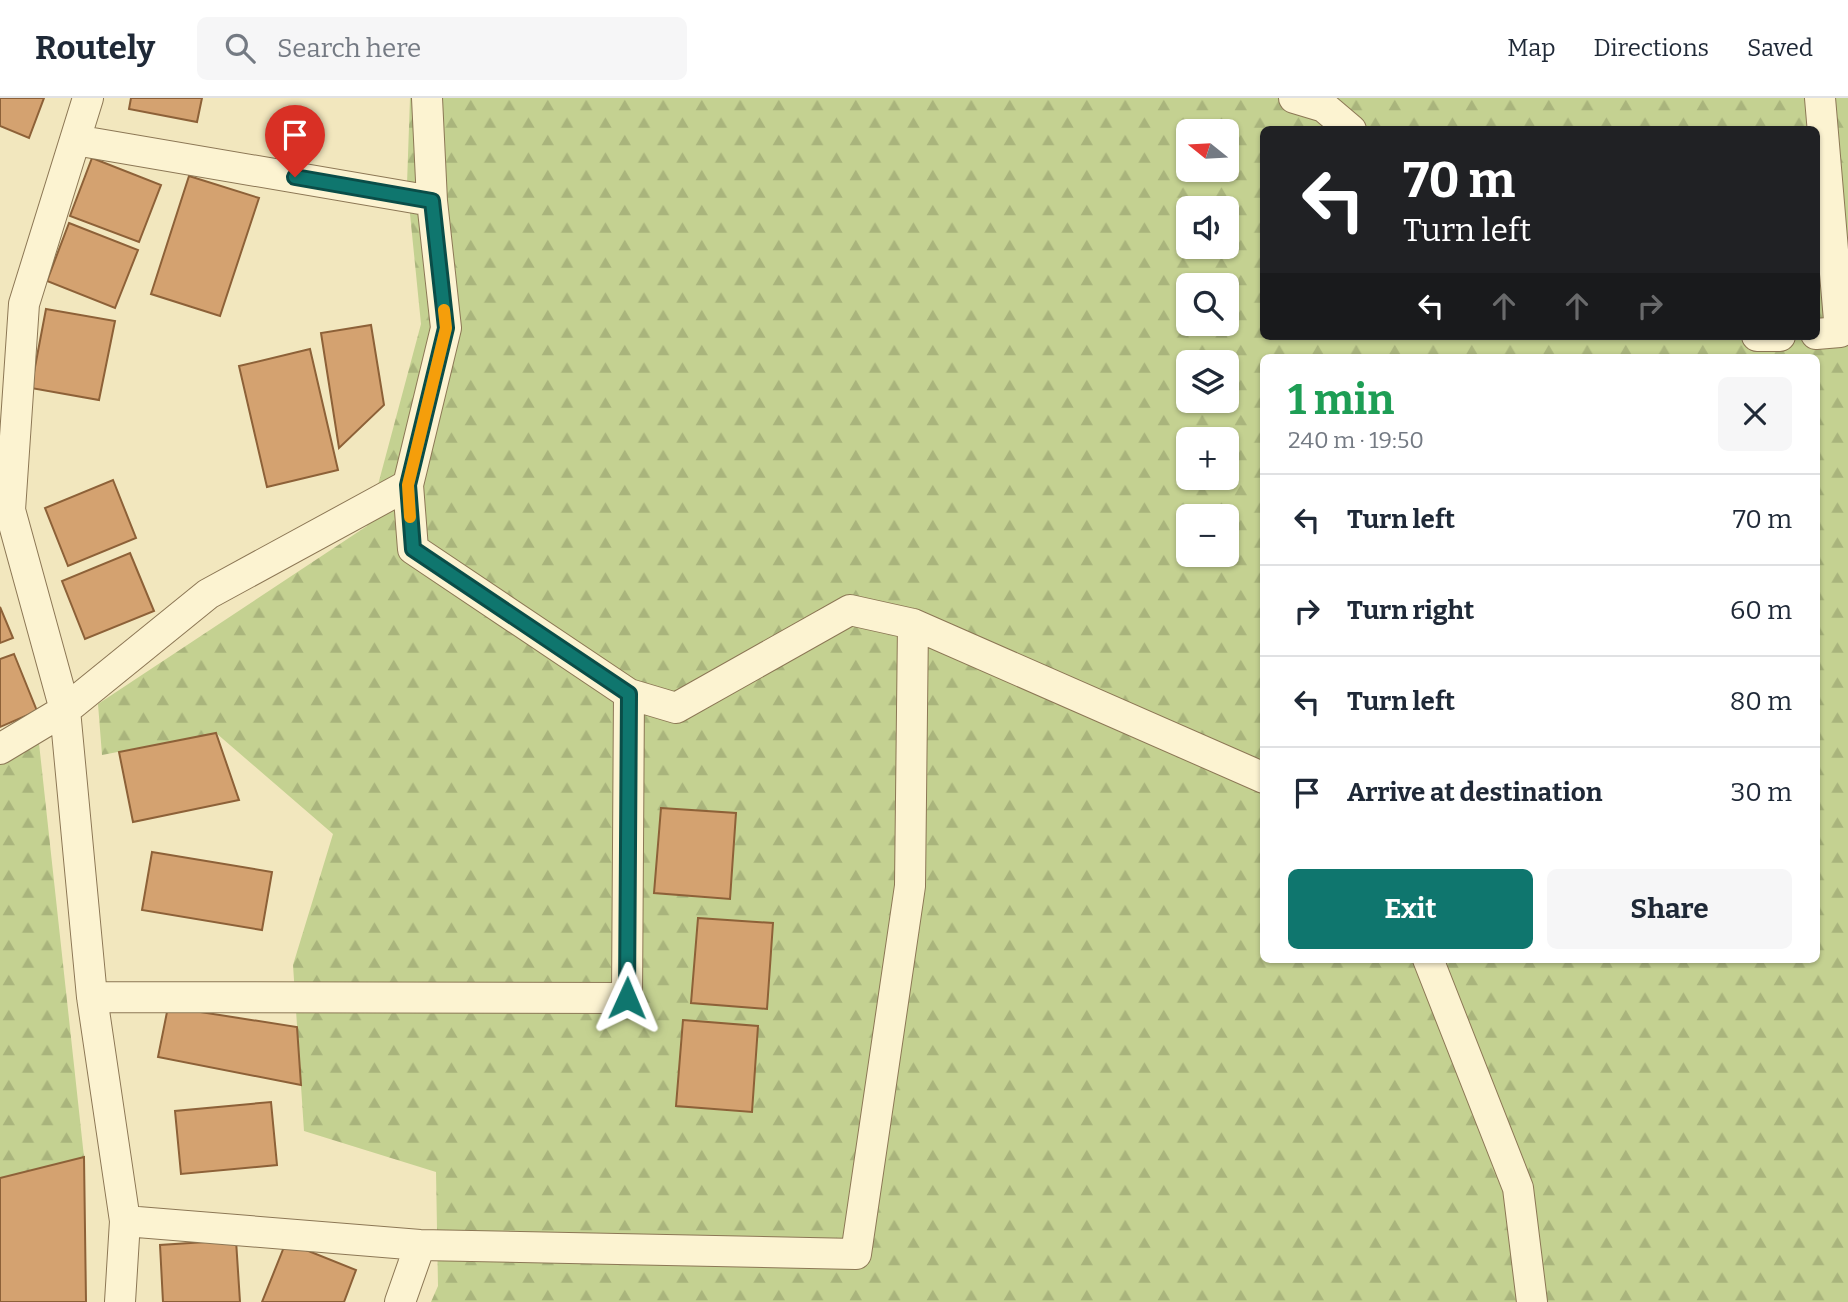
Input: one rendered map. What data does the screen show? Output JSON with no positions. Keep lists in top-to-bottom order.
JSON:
{
  "north": "left",
  "page": {
    "header": "Routely",
    "search": "Search here",
    "nav": ["Map", "Directions", "Saved"],
    "map_buttons": ["+", "−"],
    "turn": ["70 m", "Turn left"],
    "heading": ["1 min", "240 m · 19:50"],
    "list": [
      {
        "name": "Turn left",
        "value": "70 m"
      },
      {
        "name": "Turn right",
        "value": "60 m"
      },
      {
        "name": "Turn left",
        "value": "80 m"
      },
      {
        "name": "Arrive at destination",
        "value": "30 m"
      }
    ],
    "buttons": ["Exit", "Share"]
  }
}
